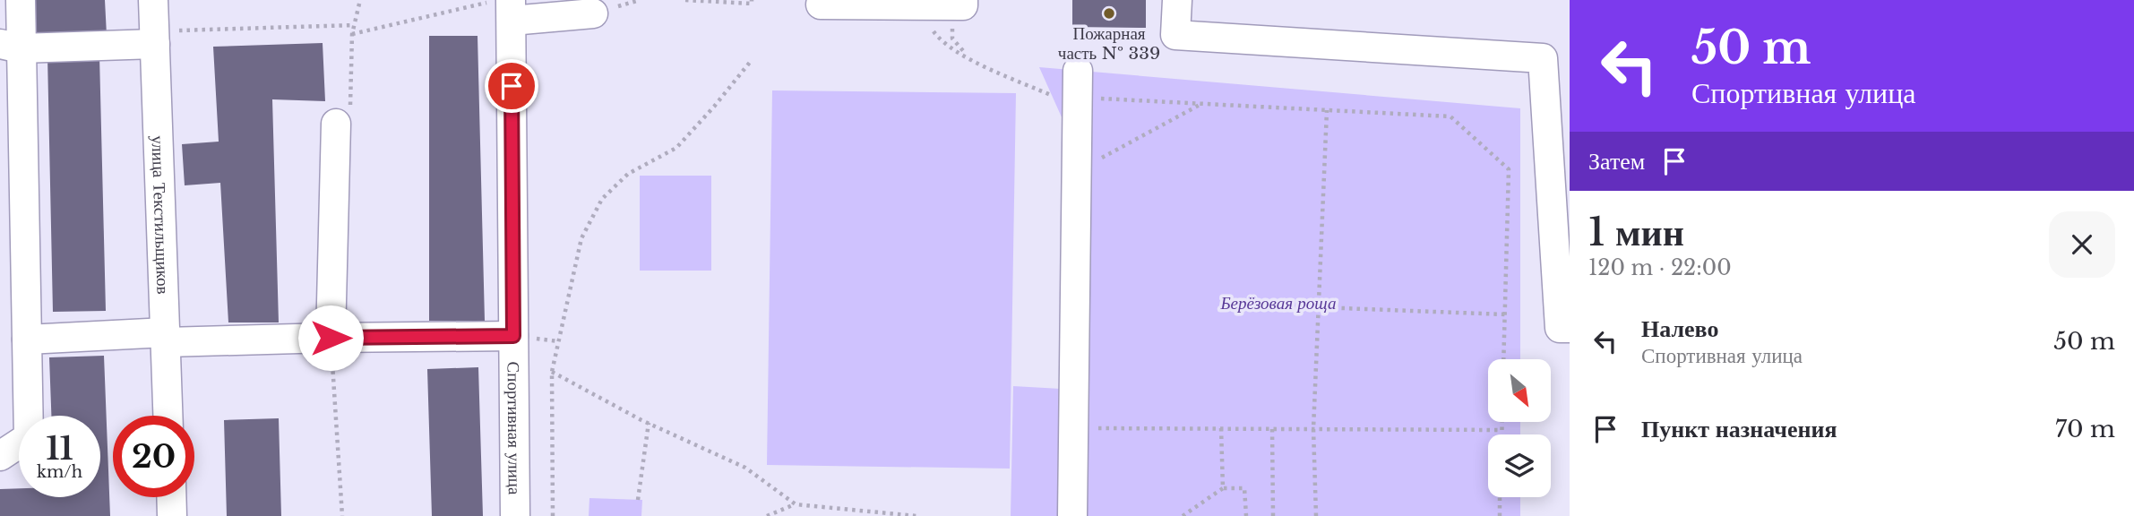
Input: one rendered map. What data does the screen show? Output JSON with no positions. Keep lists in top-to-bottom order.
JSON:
{
  "streets": {
    "street": ["улица Текстильщиков", "Спортивная улица"]
  },
  "parks": ["Берёзовая роща"],
  "places": ["Пожарная часть № 339"],
  "north": "bottom right",
  "page": {
    "turn": ["50 m", "Спортивная улица"],
    "then": "Затем",
    "heading": ["1 мин", "120 m · 22:00"],
    "list": [
      {
        "name": "Налево",
        "note": "Спортивная улица",
        "value": "50 m"
      },
      {
        "name": "Пункт назначения",
        "value": "70 m"
      }
    ],
    "speed": "11 km/h",
    "limit": "20"
  }
}
